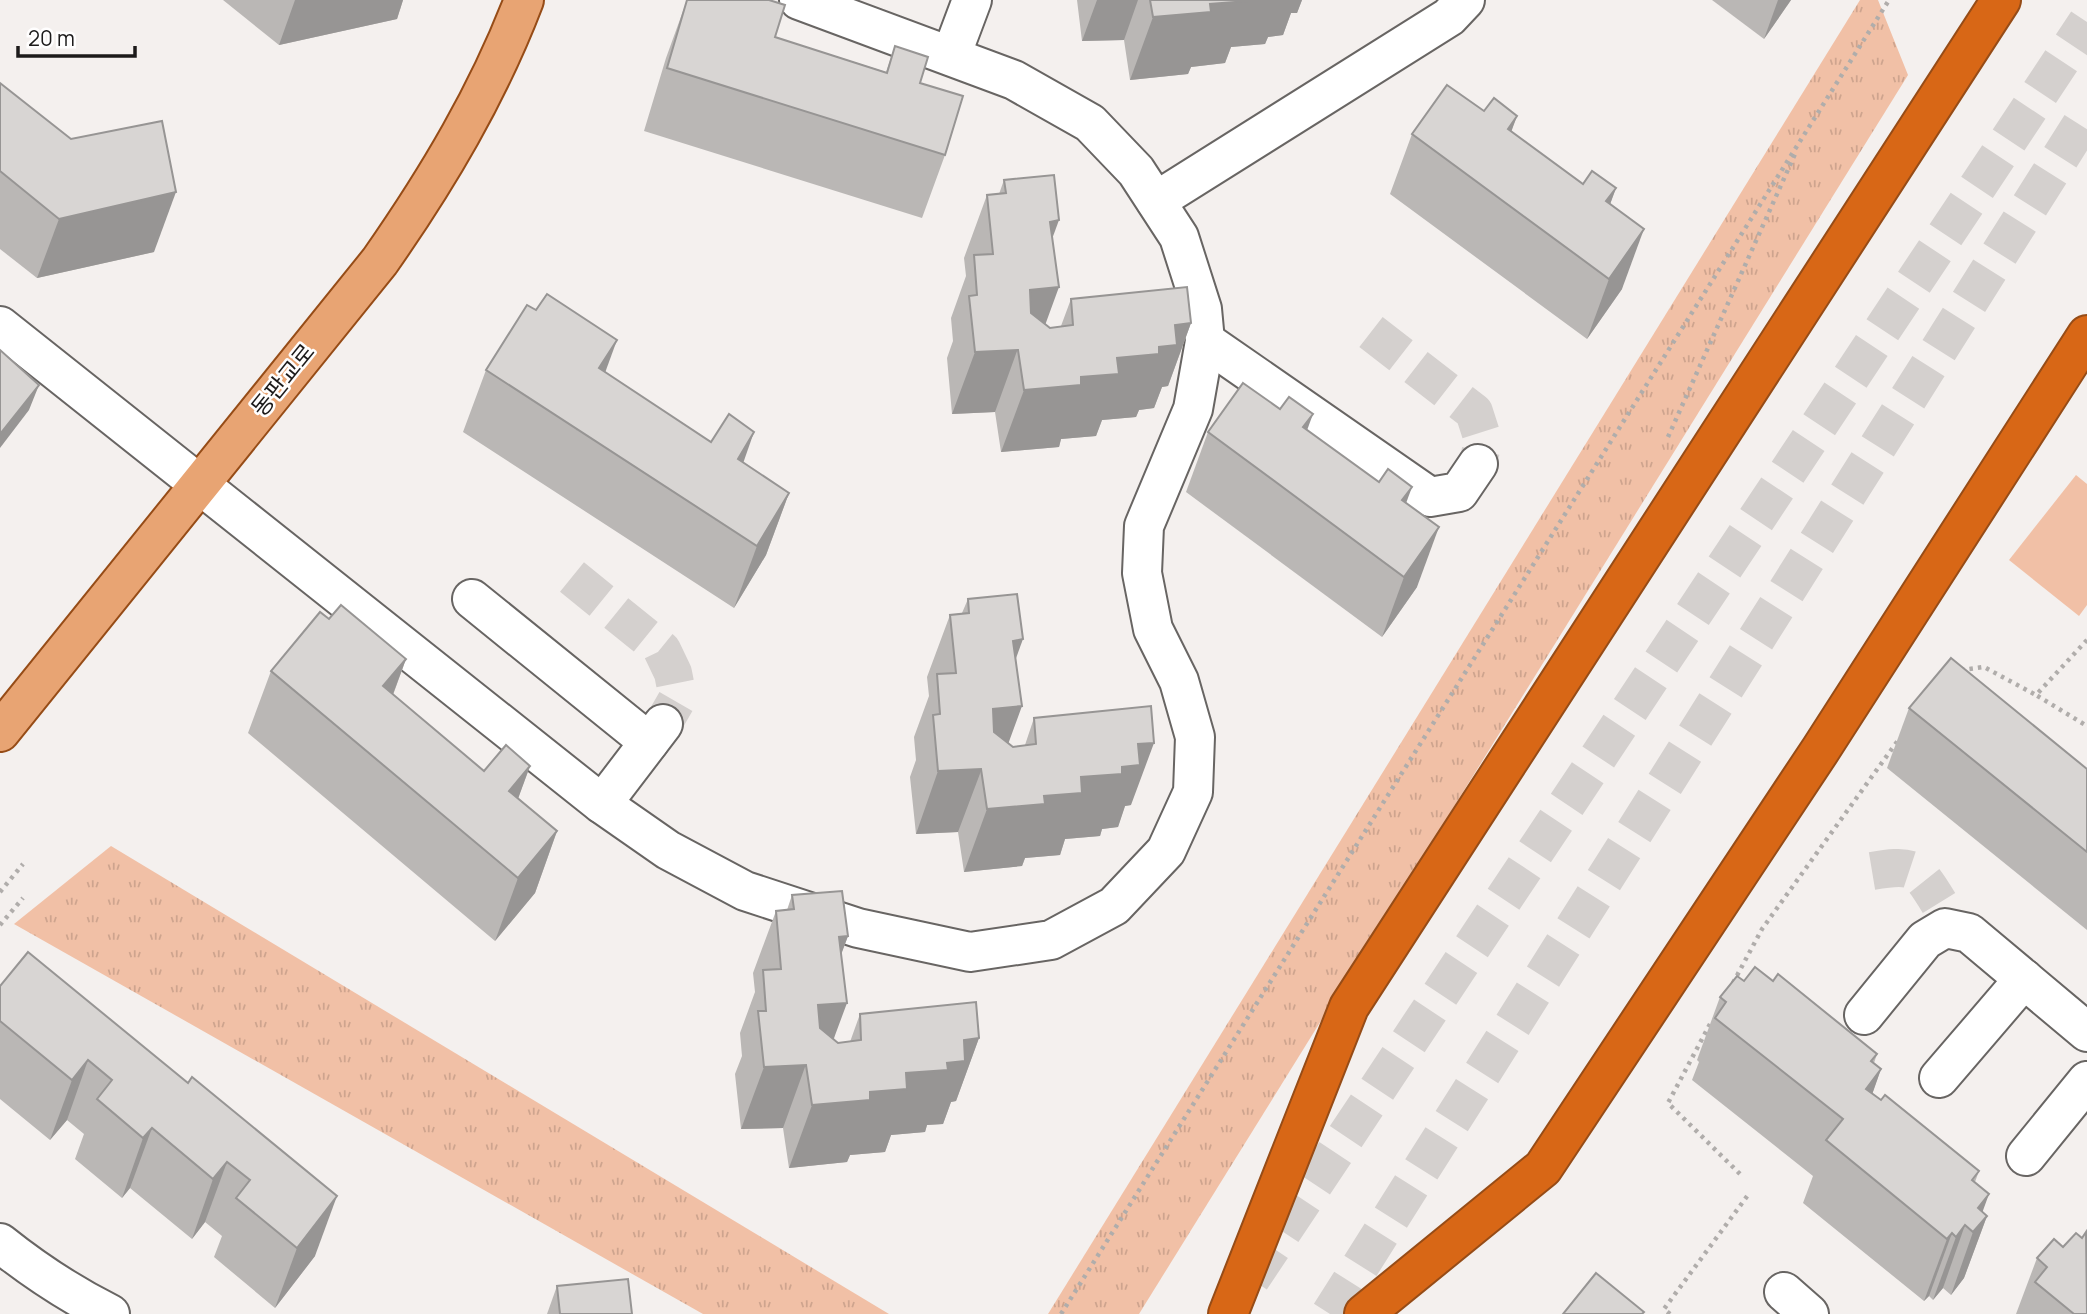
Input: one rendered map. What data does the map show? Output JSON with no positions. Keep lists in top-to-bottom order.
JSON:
{
  "streets": {
    "main road": ["동판교로"]
  },
  "scale_bar": "20 m"
}
